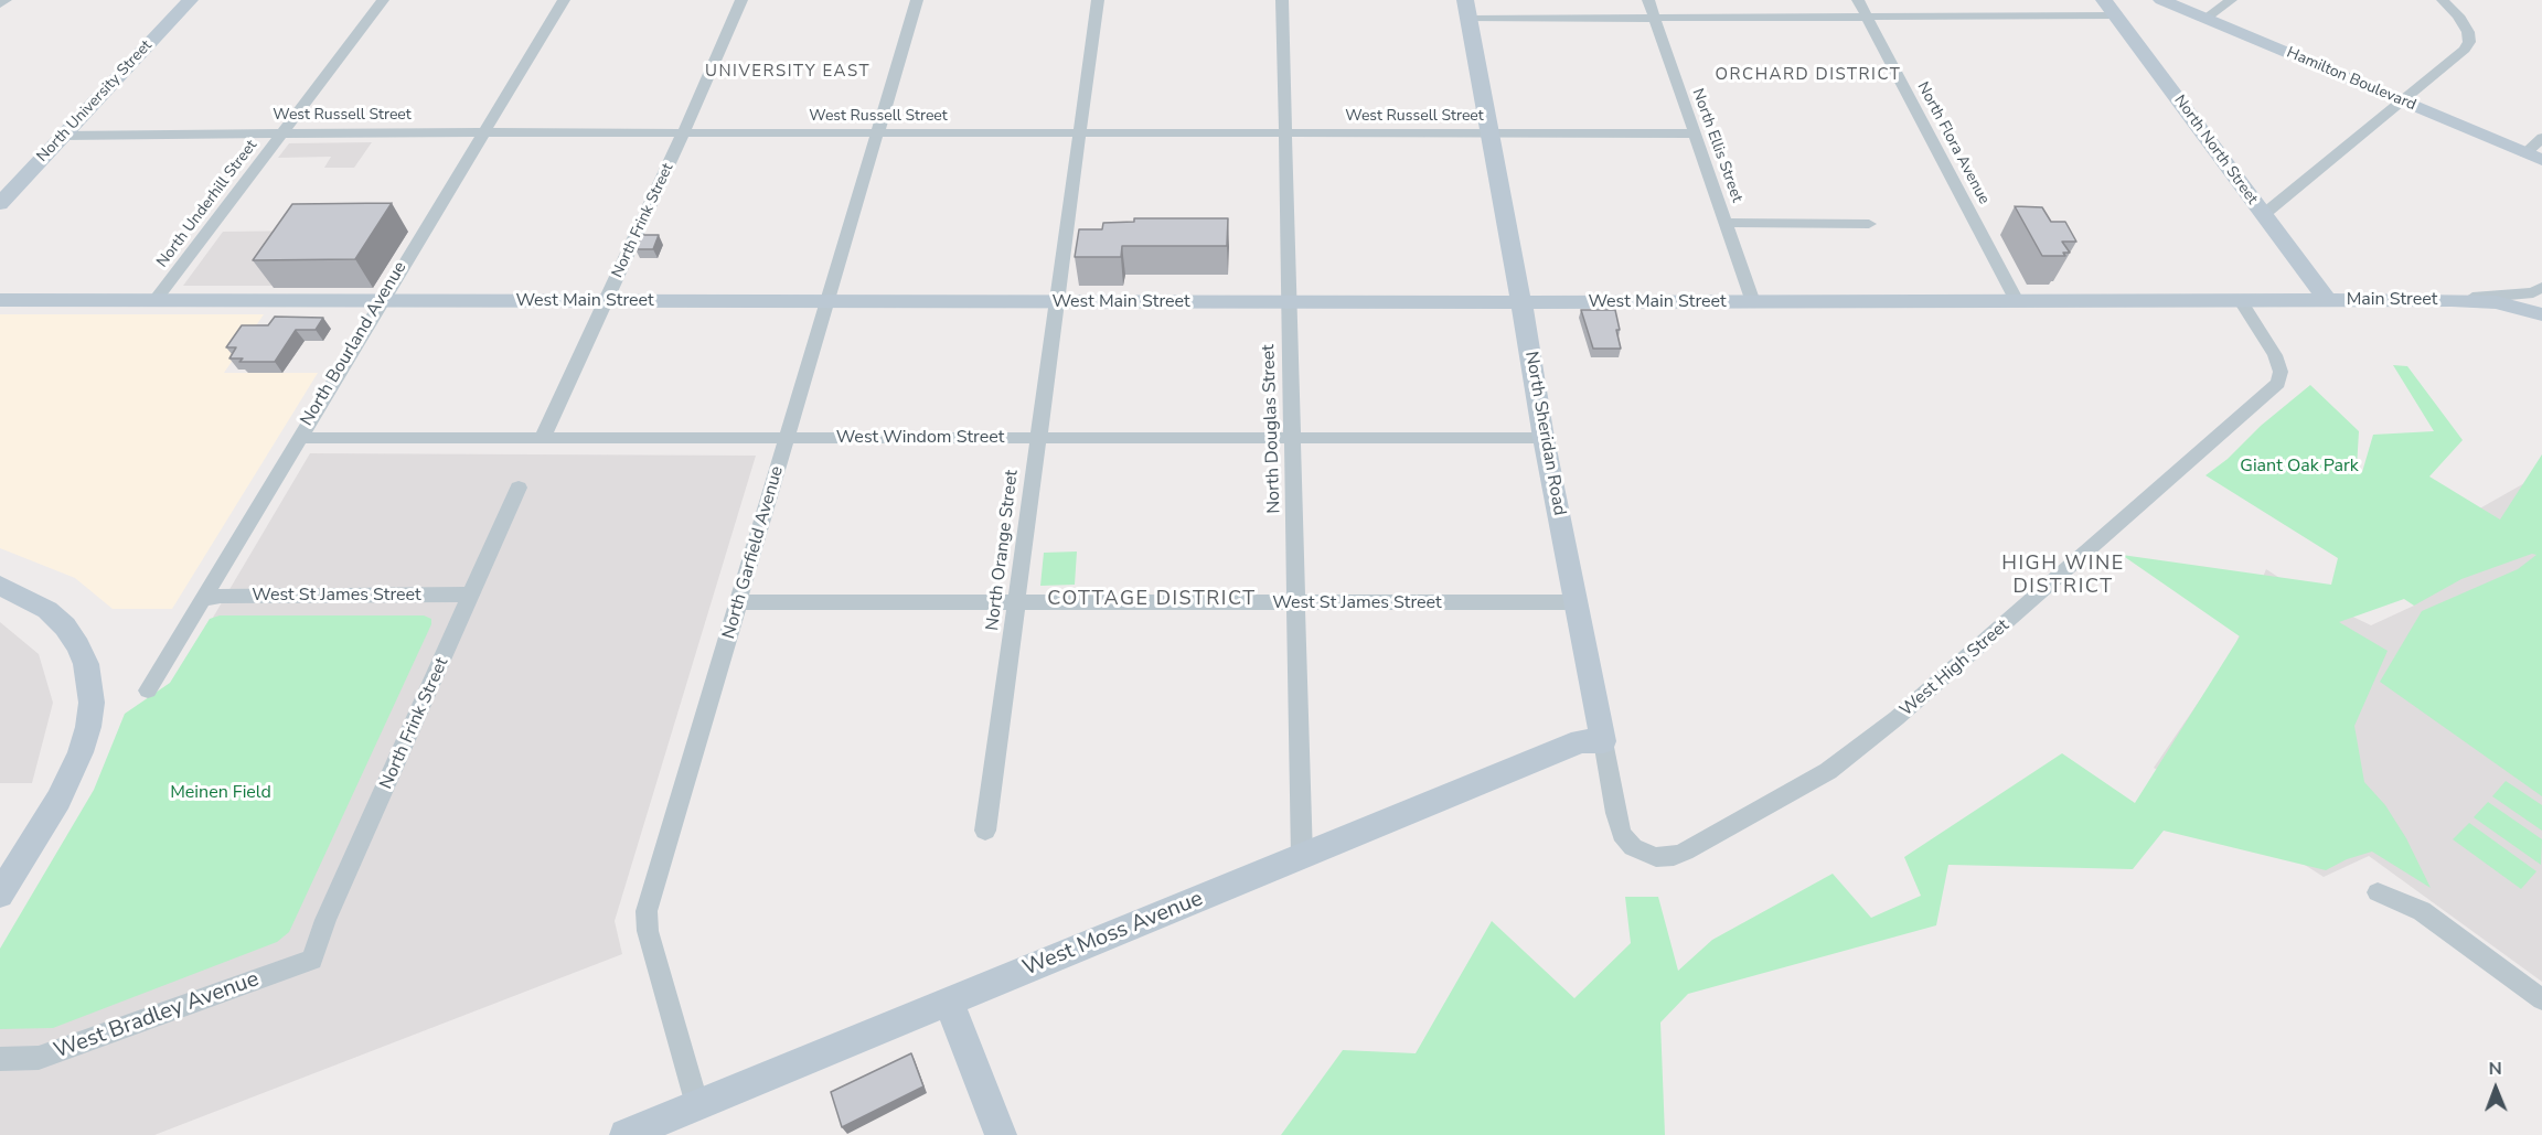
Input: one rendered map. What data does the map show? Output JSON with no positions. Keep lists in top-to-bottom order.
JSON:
{
  "streets": {
    "main road": [
      "Hamilton Boulevard",
      "North University Street",
      "North North Street",
      "Main Street",
      "West Main Street",
      "North Sheridan Road",
      "West Moss Avenue"
    ],
    "street": [
      "West Russell Street",
      "North Flora Avenue",
      "North Ellis Street",
      "North Underhill Street",
      "North Frink Street",
      "North Bourland Avenue",
      "North Douglas Street",
      "West Windom Street",
      "North Orange Street",
      "North Garfield Avenue",
      "West St James Street",
      "West High Street",
      "West Bradley Avenue"
    ]
  },
  "crossings": [
    ["North University Street", "West Russell Street"],
    ["West Russell Street", "North Ellis Street"],
    ["West Russell Street", "North Underhill Street"],
    ["West Russell Street", "North Frink Street"],
    ["West Russell Street", "North Bourland Avenue"],
    ["West Russell Street", "North Douglas Street"],
    ["West Russell Street", "North Sheridan Road"],
    ["West Russell Street", "North Orange Street"],
    ["West Russell Street", "North Garfield Avenue"],
    ["North Flora Avenue", "West Main Street"],
    ["North Ellis Street", "West Main Street"],
    ["North North Street", "Main Street"],
    ["North Underhill Street", "West Main Street"],
    ["North Frink Street", "West Main Street"],
    ["North Frink Street", "West Windom Street"],
    ["North Frink Street", "West St James Street"],
    ["North Frink Street", "West Bradley Avenue"],
    ["Main Street", "West Main Street"],
    ["Main Street", "West High Street"],
    ["West Main Street", "North Bourland Avenue"],
    ["West Main Street", "North Douglas Street"],
    ["West Main Street", "North Sheridan Road"],
    ["West Main Street", "North Orange Street"],
    ["West Main Street", "North Garfield Avenue"],
    ["West Main Street", "West High Street"],
    ["North Bourland Avenue", "West Windom Street"],
    ["North Bourland Avenue", "West St James Street"],
    ["North Douglas Street", "West Windom Street"],
    ["North Douglas Street", "West St James Street"],
    ["North Douglas Street", "West Moss Avenue"],
    ["North Sheridan Road", "West Windom Street"],
    ["North Sheridan Road", "West St James Street"],
    ["North Sheridan Road", "West High Street"],
    ["North Sheridan Road", "West Moss Avenue"],
    ["West Windom Street", "North Orange Street"],
    ["West Windom Street", "North Garfield Avenue"],
    ["North Orange Street", "West St James Street"],
    ["North Garfield Avenue", "West St James Street"],
    ["North Garfield Avenue", "West Moss Avenue"]
  ],
  "districts": [
    "UNIVERSITY EAST",
    "ORCHARD DISTRICT",
    "HIGH WINE DISTRICT",
    "COTTAGE DISTRICT"
  ],
  "parks": ["Giant Oak Park", "Meinen Field"],
  "north": "top"
}
